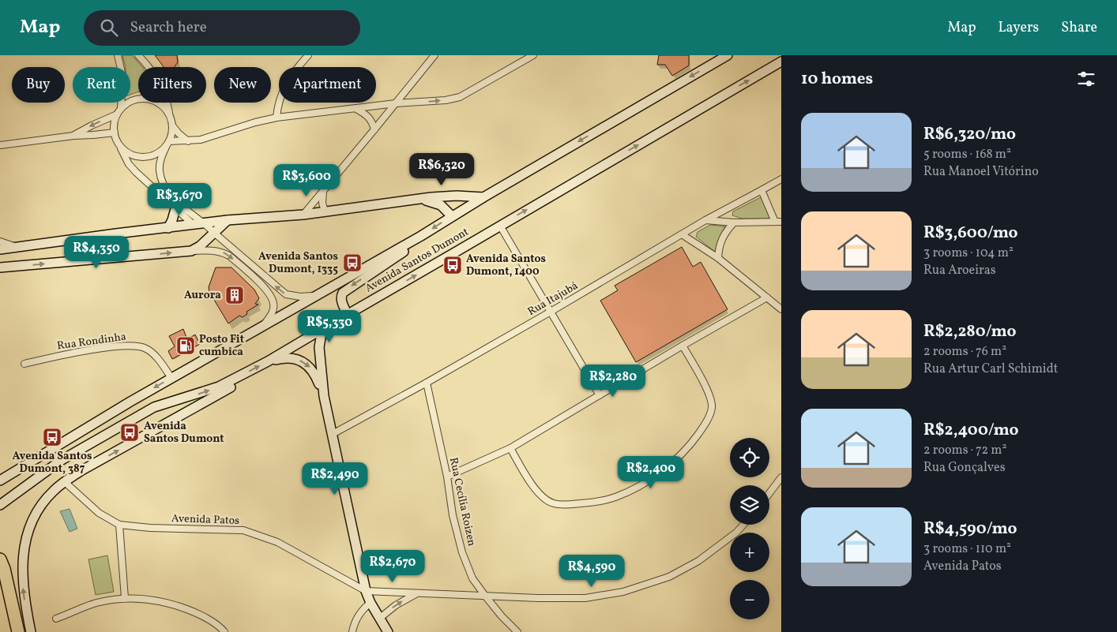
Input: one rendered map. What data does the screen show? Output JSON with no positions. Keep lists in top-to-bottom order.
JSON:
{
  "streets": {
    "main road": ["Avenida Santos Dumont"],
    "street": [
      "Rua Itajubá",
      "Rua Rondinha",
      "Rua Cecília Roizen",
      "Avenida Patos"
    ]
  },
  "crossings": [
    ["Avenida Santos Dumont", "Rua Rondinha"],
    ["Rua Itajubá", "Rua Cecília Roizen"],
    ["Rua Cecília Roizen", "Avenida Patos"]
  ],
  "places": {
    "bus stop": [
      "Avenida Santos Dumont, 1335",
      "Avenida Santos Dumont, 1400",
      "Avenida Santos Dumont",
      "Avenida Santos Dumont, 387"
    ],
    "building": ["Aurora"],
    "fuel station": ["Posto Fit cumbica"]
  },
  "page": {
    "header": "Map",
    "search": "Search here",
    "nav": ["Map", "Layers", "Share"],
    "heading": "10 homes",
    "chip": [
      "Buy",
      "Rent",
      "Filters",
      "New",
      "Apartment"
    ],
    "list": [
      {
        "name": "R$6,320/mo",
        "note": "5 rooms · 168 m² · Rua Manoel Vitórino"
      },
      {
        "name": "R$3,600/mo",
        "note": "3 rooms · 104 m² · Rua Aroeiras"
      },
      {
        "name": "R$2,280/mo",
        "note": "2 rooms · 76 m² · Rua Artur Carl Schimidt"
      },
      {
        "name": "R$2,400/mo",
        "note": "2 rooms · 72 m² · Rua Gonçalves"
      },
      {
        "name": "R$4,590/mo",
        "note": "3 rooms · 110 m² · Avenida Patos"
      }
    ],
    "price": [
      "R$6,320",
      "R$3,600",
      "R$3,670",
      "R$4,350",
      "R$5,330",
      "R$2,280",
      "R$2,400",
      "R$2,490",
      "R$2,670",
      "R$4,590"
    ],
    "map_buttons": ["+", "−"]
  }
}
